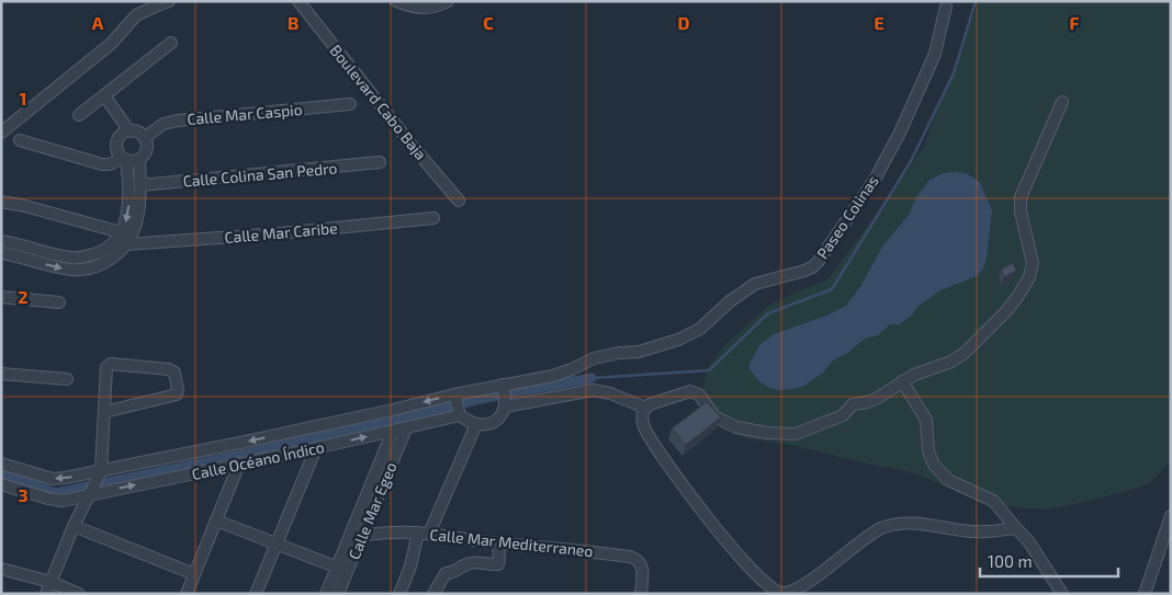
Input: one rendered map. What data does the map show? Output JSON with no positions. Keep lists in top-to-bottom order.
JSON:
{
  "streets": {
    "street": [
      "Boulevard Cabo Baja",
      "Calle Mar Caspio",
      "Calle Colina San Pedro",
      "Paseo Colinas",
      "Calle Mar Caribe",
      "Calle Océano Índico",
      "Calle Mar Egeo",
      "Calle Mar Mediterraneo"
    ]
  },
  "crossings": [
    ["Paseo Colinas", "Calle Océano Índico"],
    ["Calle Océano Índico", "Calle Mar Egeo"],
    ["Calle Mar Egeo", "Calle Mar Mediterraneo"]
  ],
  "scale_bar": "100 m",
  "grid": {
    "columns": [
      "A",
      "B",
      "C",
      "D",
      "E",
      "F"
    ],
    "rows": ["1", "2", "3"]
  }
}
